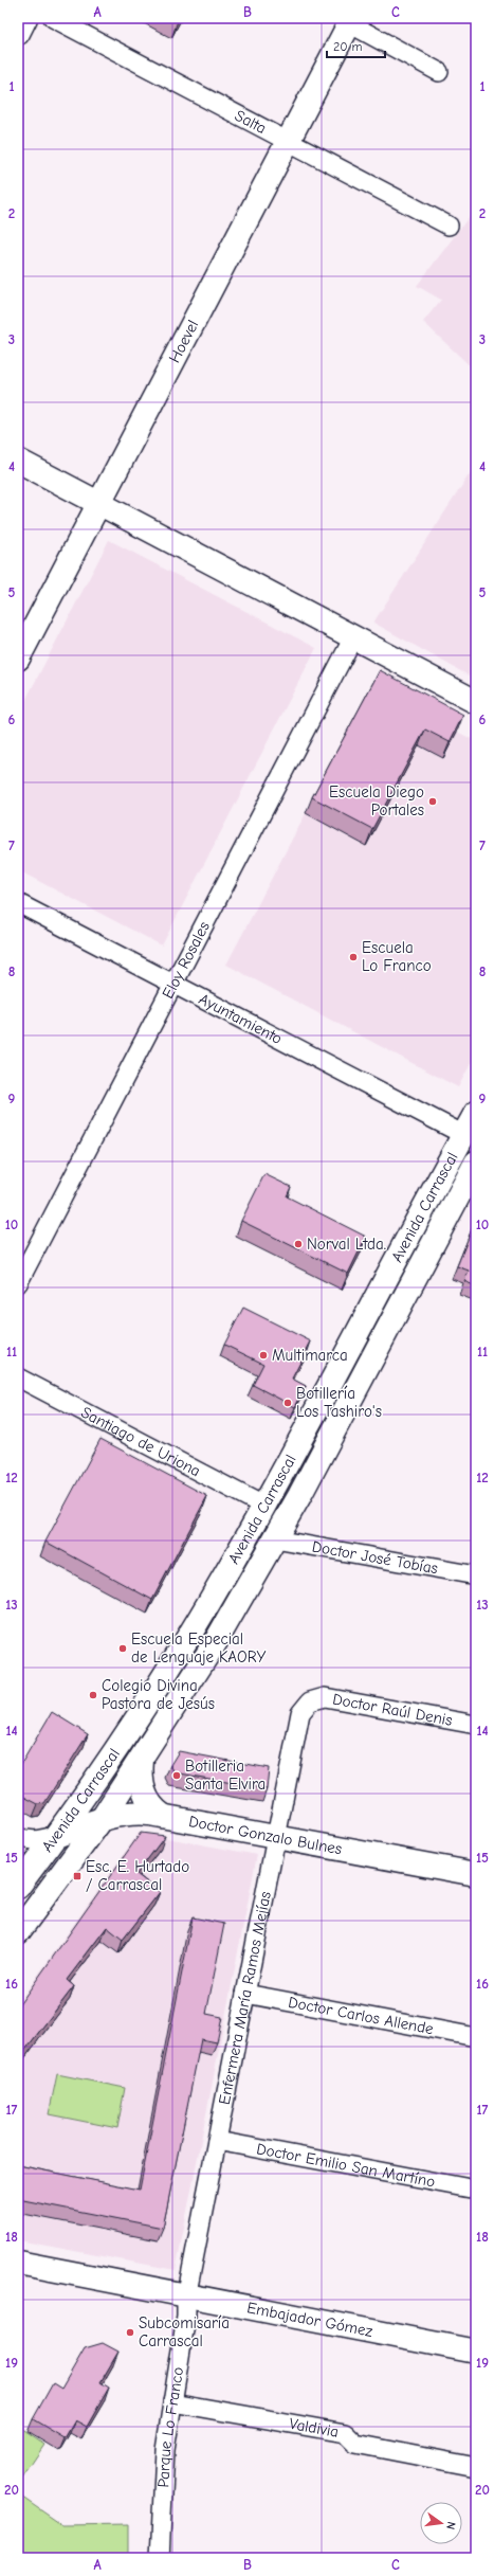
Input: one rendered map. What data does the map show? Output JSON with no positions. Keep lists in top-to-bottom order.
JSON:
{
  "streets": {
    "main road": [
      "Hoevel",
      "Avenida Carrascal",
      "Doctor Gonzalo Bulnes",
      "Embajador Gómez"
    ],
    "street": [
      "Salta",
      "Eloy Rosales",
      "Ayuntamiento",
      "Santiago de Uriona",
      "Doctor José Tobías",
      "Doctor Raúl Denis",
      "Enfermera María Ramos Mejías",
      "Doctor Carlos Allende",
      "Doctor Emilio San Martíno",
      "Parque Lo Franco",
      "Valdivia"
    ]
  },
  "crossings": [
    ["Salta", "Hoevel"],
    ["Eloy Rosales", "Ayuntamiento"],
    ["Ayuntamiento", "Avenida Carrascal"],
    ["Avenida Carrascal", "Santiago de Uriona"],
    ["Avenida Carrascal", "Doctor José Tobías"],
    ["Avenida Carrascal", "Doctor Gonzalo Bulnes"],
    ["Doctor Raúl Denis", "Enfermera María Ramos Mejías"],
    ["Doctor Gonzalo Bulnes", "Enfermera María Ramos Mejías"],
    ["Enfermera María Ramos Mejías", "Doctor Carlos Allende"],
    ["Enfermera María Ramos Mejías", "Doctor Emilio San Martíno"],
    ["Enfermera María Ramos Mejías", "Embajador Gómez"],
    ["Enfermera María Ramos Mejías", "Parque Lo Franco"],
    ["Embajador Gómez", "Parque Lo Franco"],
    ["Parque Lo Franco", "Valdivia"]
  ],
  "places": {
    "other": [
      "Escuela Diego Portales",
      "Escuela Lo Franco",
      "Norval Ltda.",
      "Multimarca",
      "Botillería Los Tashiro's",
      "Escuela Especial de Lenguaje KAORY",
      "Colegio Divina Pastora de Jesús",
      "Botilleria Santa Elvira",
      "Subcomisaría Carrascal"
    ],
    "transit": ["Esc. E. Hurtado / Carrascal"]
  },
  "scale_bar": "20 m",
  "north": "right",
  "grid": {
    "columns": ["A", "B", "C"],
    "rows": [
      "1",
      "2",
      "3",
      "4",
      "5",
      "6",
      "7",
      "8",
      "9",
      "10",
      "11",
      "12",
      "13",
      "14",
      "15",
      "16",
      "17",
      "18",
      "19",
      "20"
    ]
  }
}
